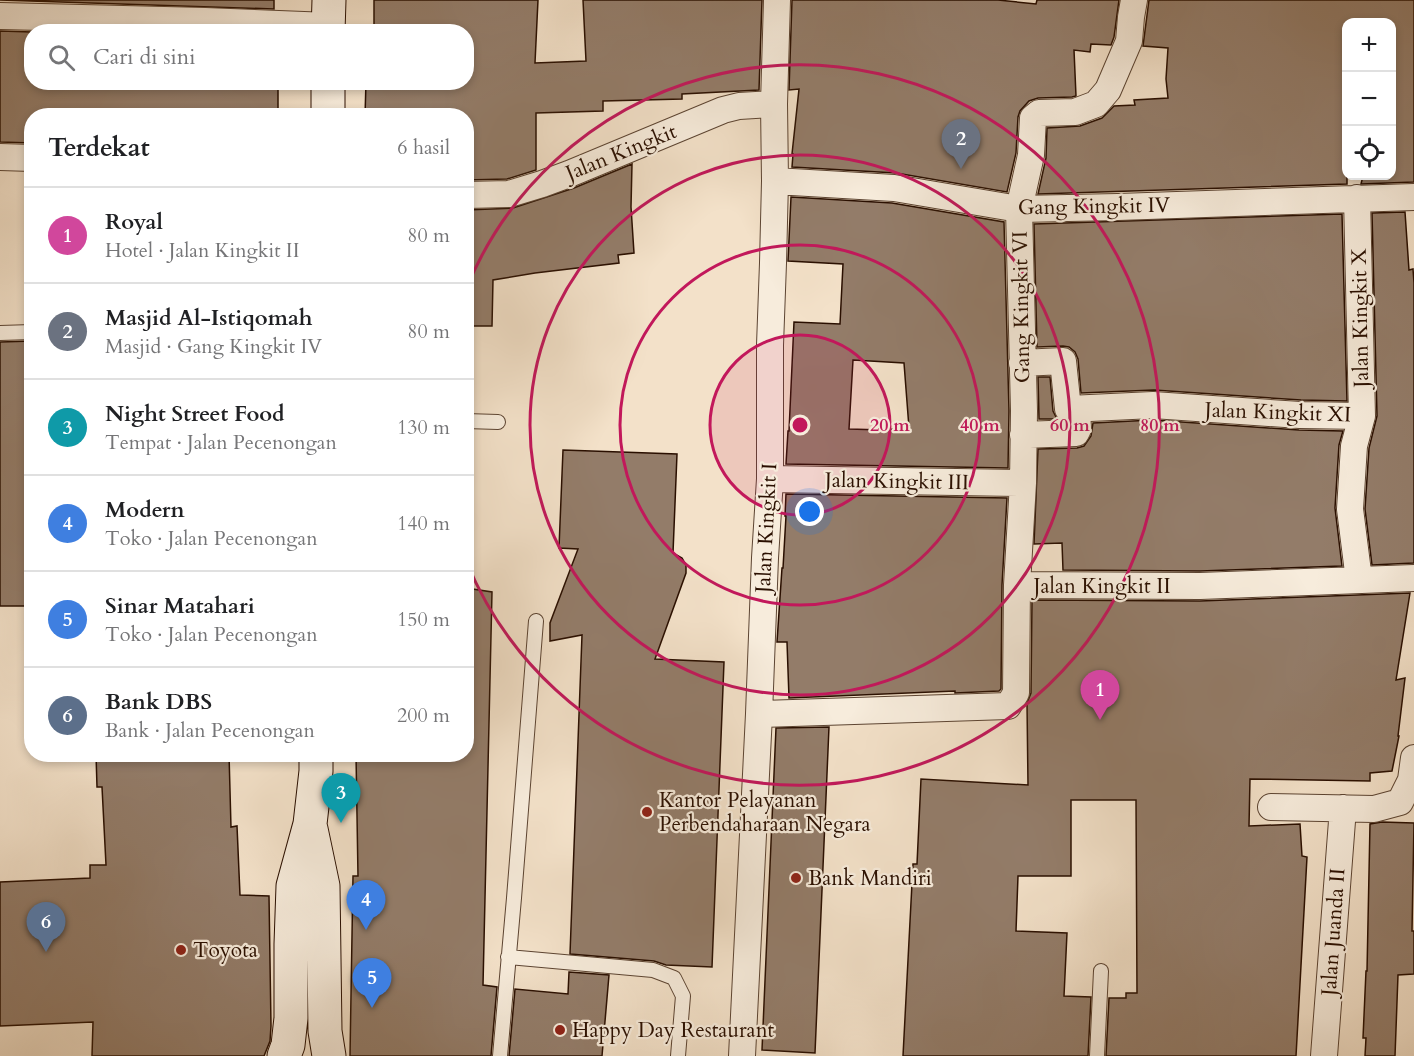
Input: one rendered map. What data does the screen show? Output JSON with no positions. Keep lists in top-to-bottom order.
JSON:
{
  "streets": {
    "street": [
      "Jalan Kingkit",
      "Gang Kingkit IV",
      "Gang Kingkit VI",
      "Jalan Kingkit X",
      "Jalan Kingkit XI",
      "Jalan Kingkit III",
      "Jalan Kingkit I",
      "Jalan Kingkit II",
      "Jalan Juanda II"
    ]
  },
  "crossings": [
    ["Jalan Kingkit", "Jalan Kingkit I"],
    ["Gang Kingkit IV", "Gang Kingkit VI"],
    ["Gang Kingkit IV", "Jalan Kingkit X"],
    ["Gang Kingkit IV", "Jalan Kingkit I"],
    ["Gang Kingkit VI", "Jalan Kingkit III"],
    ["Gang Kingkit VI", "Jalan Kingkit II"],
    ["Jalan Kingkit X", "Jalan Kingkit XI"],
    ["Jalan Kingkit X", "Jalan Kingkit II"],
    ["Jalan Kingkit III", "Jalan Kingkit I"],
    ["Jalan Kingkit I", "Jalan Kingkit II"]
  ],
  "places": [
    "Kantor Pelayanan Perbendaharaan Negara",
    "Bank Mandiri",
    "Toyota",
    "Happy Day Restaurant"
  ],
  "page": {
    "map_buttons": ["+", "−"],
    "search": "Cari di sini",
    "heading": ["Terdekat", "6 hasil"],
    "pins": [
      "2",
      "1",
      "3",
      "4",
      "6",
      "5"
    ],
    "list": [
      {
        "mark": "1",
        "name": "Royal",
        "note": "Hotel · Jalan Kingkit II",
        "value": "80 m"
      },
      {
        "mark": "2",
        "name": "Masjid Al-Istiqomah",
        "note": "Masjid · Gang Kingkit IV",
        "value": "80 m"
      },
      {
        "mark": "3",
        "name": "Night Street Food",
        "note": "Tempat · Jalan Pecenongan",
        "value": "130 m"
      },
      {
        "mark": "4",
        "name": "Modern",
        "note": "Toko · Jalan Pecenongan",
        "value": "140 m"
      },
      {
        "mark": "5",
        "name": "Sinar Matahari",
        "note": "Toko · Jalan Pecenongan",
        "value": "150 m"
      },
      {
        "mark": "6",
        "name": "Bank DBS",
        "note": "Bank · Jalan Pecenongan",
        "value": "200 m"
      }
    ]
  },
  "rings": [
    "20 m",
    "40 m",
    "60 m",
    "80 m"
  ]
}
